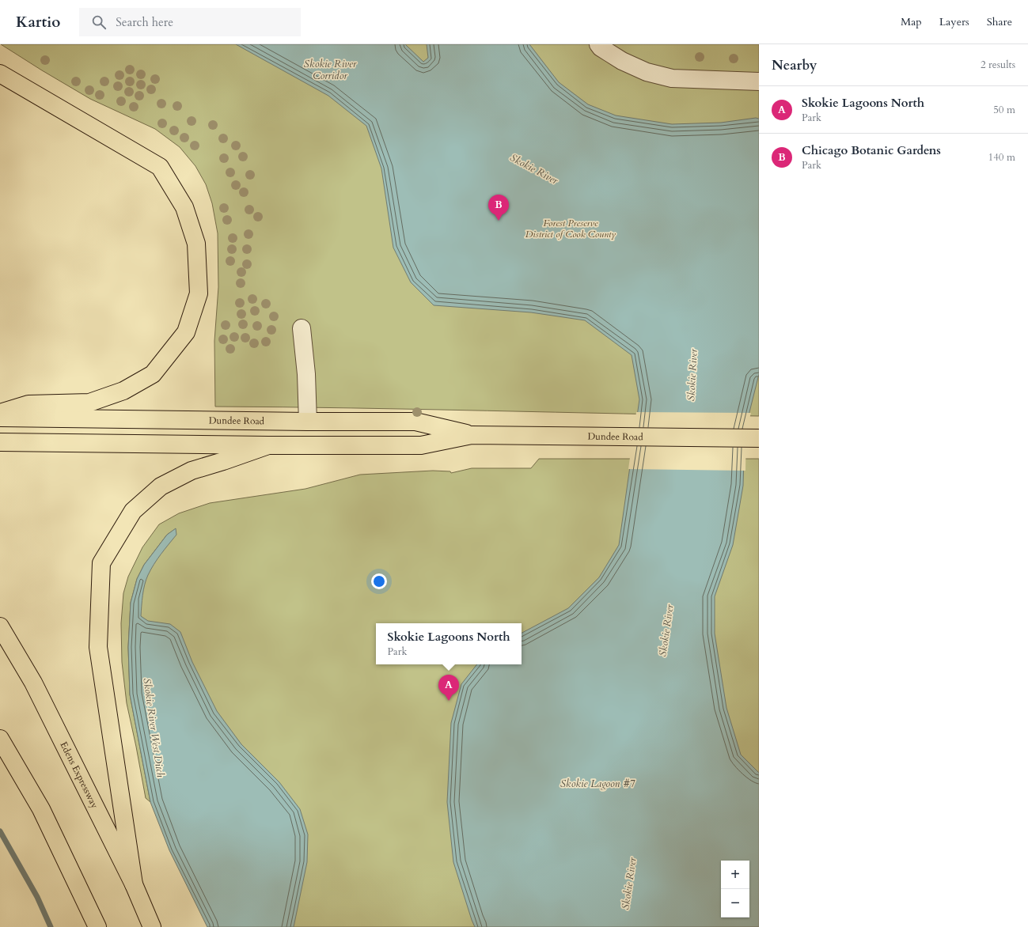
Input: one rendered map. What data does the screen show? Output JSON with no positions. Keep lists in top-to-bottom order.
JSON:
{
  "streets": {
    "main road": ["Dundee Road", "Edens Expressway"]
  },
  "water": [
    "Skokie River Corridor",
    "Skokie River",
    "Skokie River West Ditch",
    "Skokie Lagoon #7"
  ],
  "parks": ["Forest Preserve District of Cook County"],
  "page": {
    "header": "Kartio",
    "search": "Search here",
    "nav": ["Map", "Layers", "Share"],
    "heading": ["Nearby", "2 results"],
    "list": [
      {
        "mark": "A",
        "name": "Skokie Lagoons North",
        "note": "Park",
        "value": "50 m"
      },
      {
        "mark": "B",
        "name": "Chicago Botanic Gardens",
        "note": "Park",
        "value": "140 m"
      }
    ],
    "pins": ["B", "A"],
    "popup": ["Skokie Lagoons North", "Park"],
    "map_buttons": ["+", "−"]
  }
}
